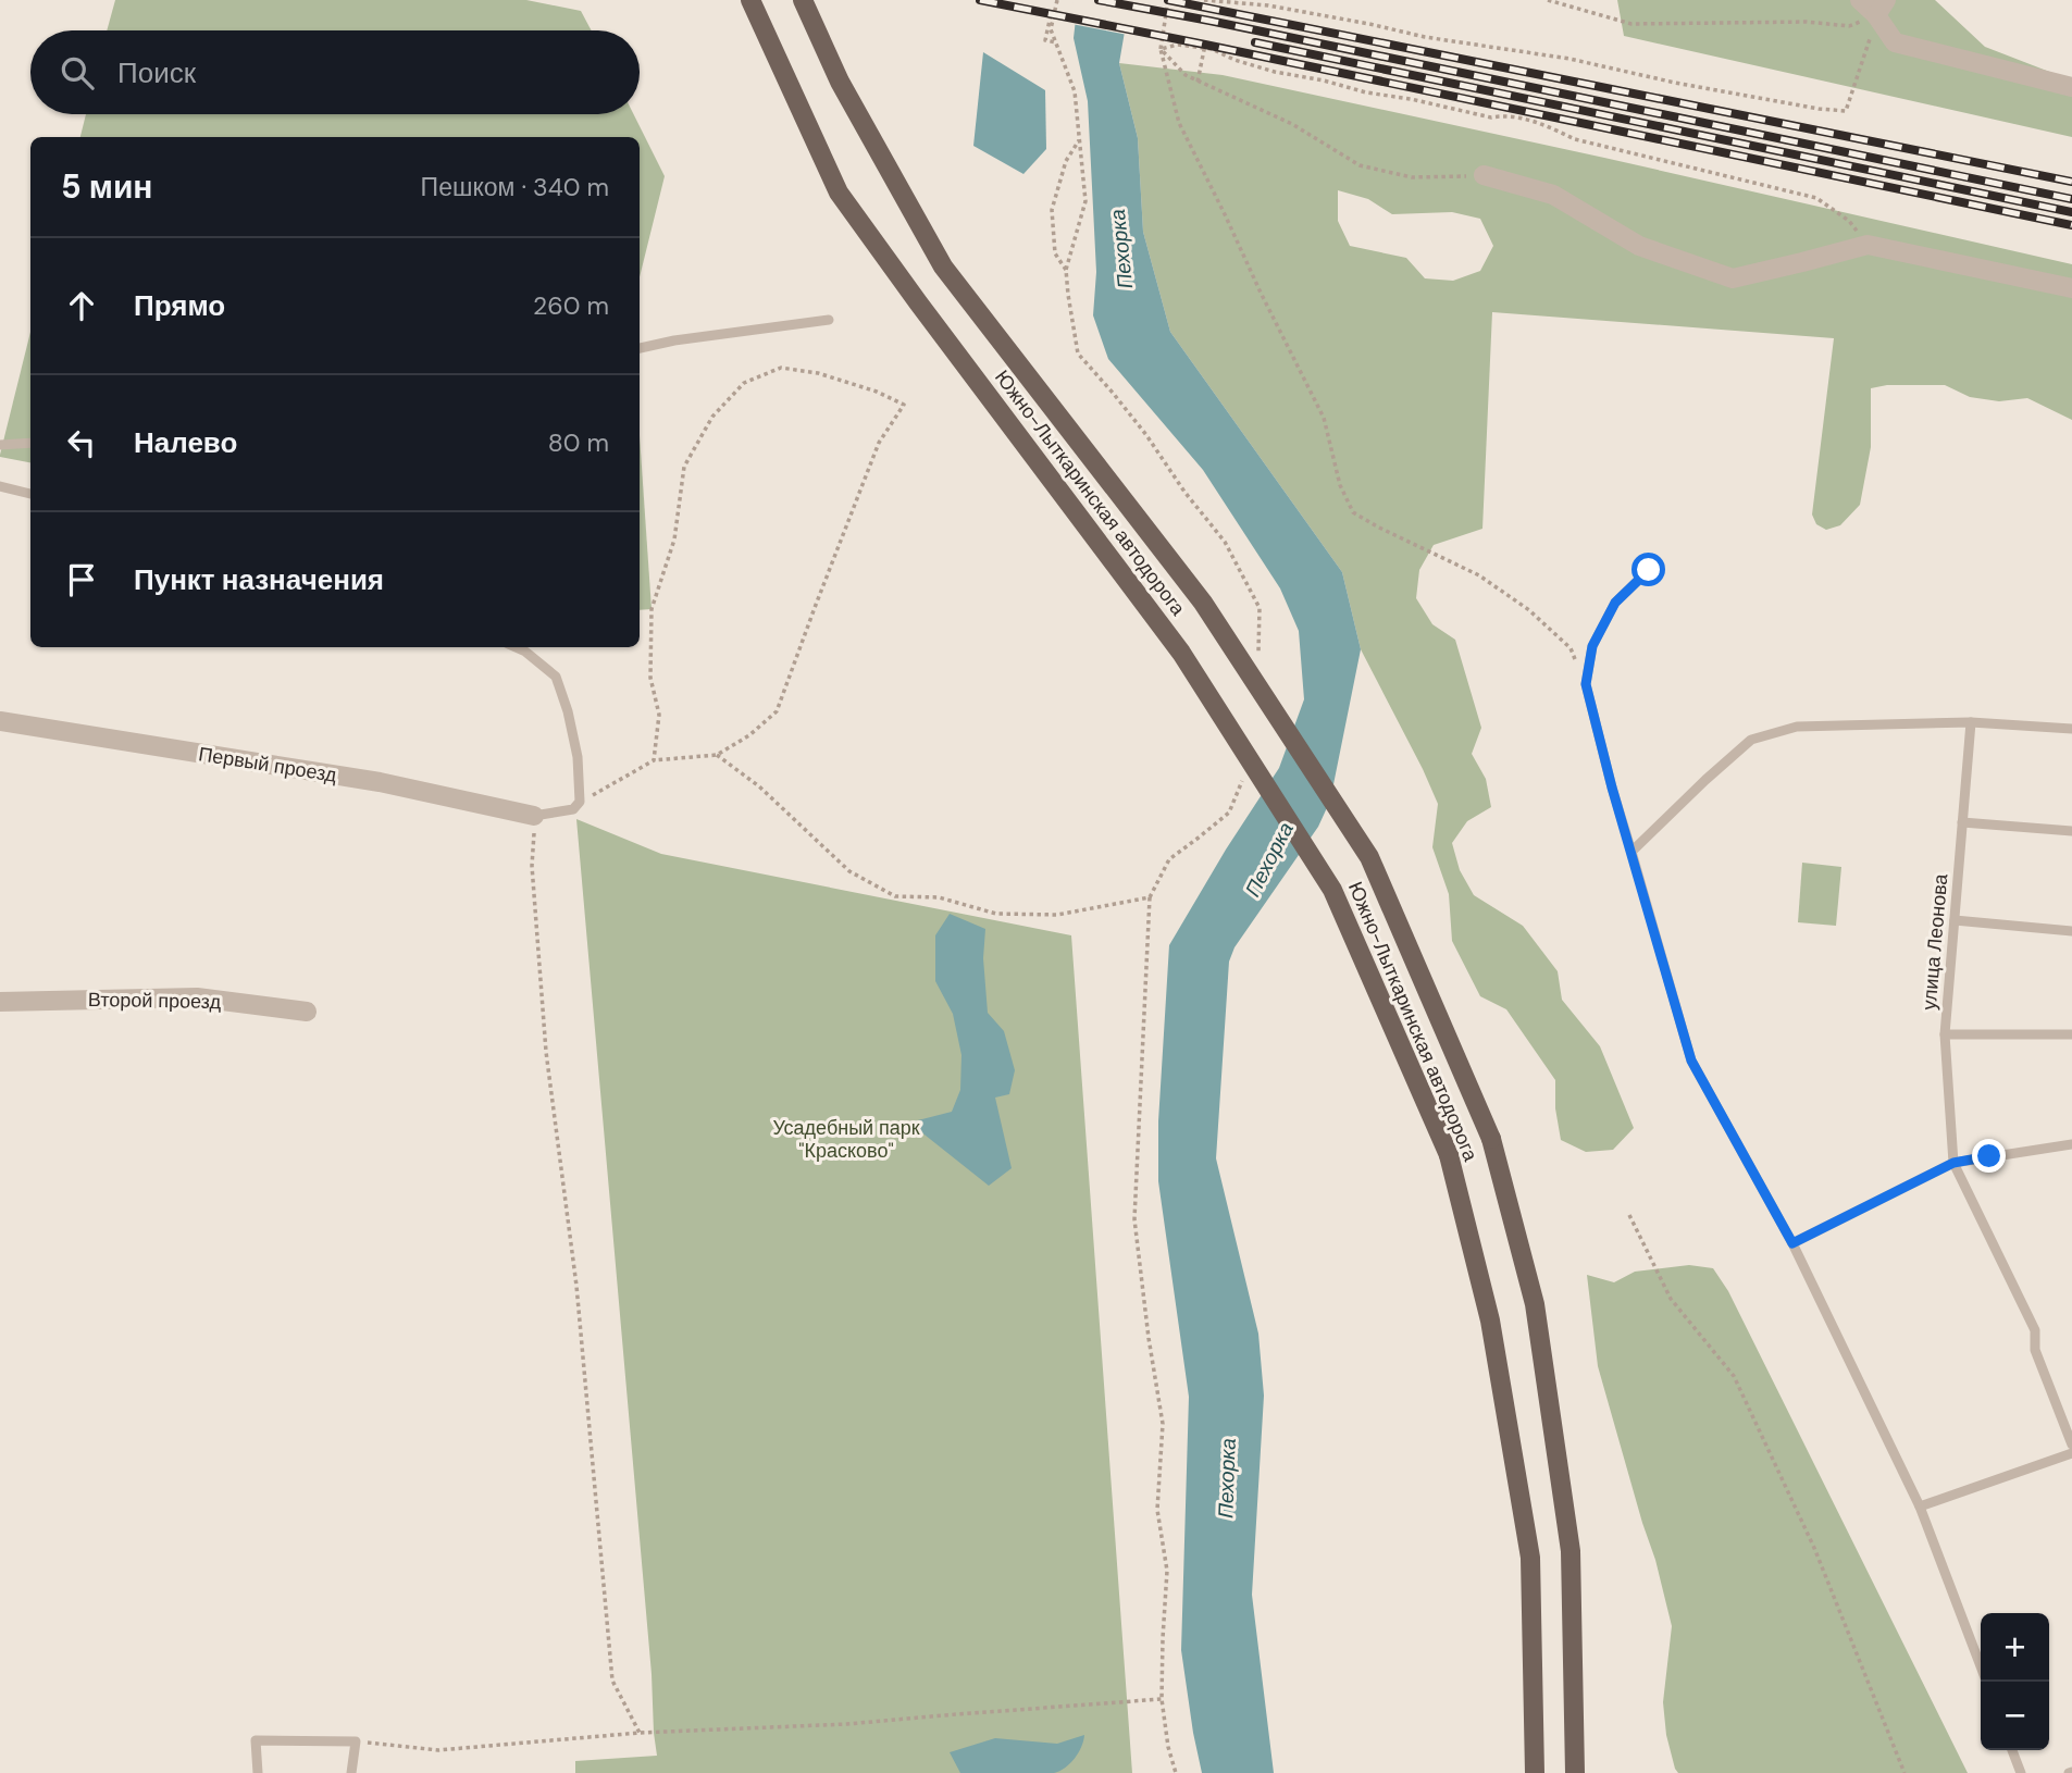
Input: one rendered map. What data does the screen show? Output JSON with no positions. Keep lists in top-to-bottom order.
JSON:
{
  "streets": {
    "main road": ["Южно-Лыткаринская автодорога"],
    "street": ["Первый проезд", "Второй проезд"],
    "lane": ["улица Леонова"]
  },
  "water": ["Пехорка"],
  "parks": ["Усадебный парк \"Красково\""],
  "page": {
    "search": "Поиск",
    "heading": ["5 мин", "Пешком · 340 m"],
    "list": [
      ["Прямо", "260 m"],
      ["Налево", "80 m"],
      "Пункт назначения"
    ],
    "map_buttons": ["+", "−"]
  }
}
